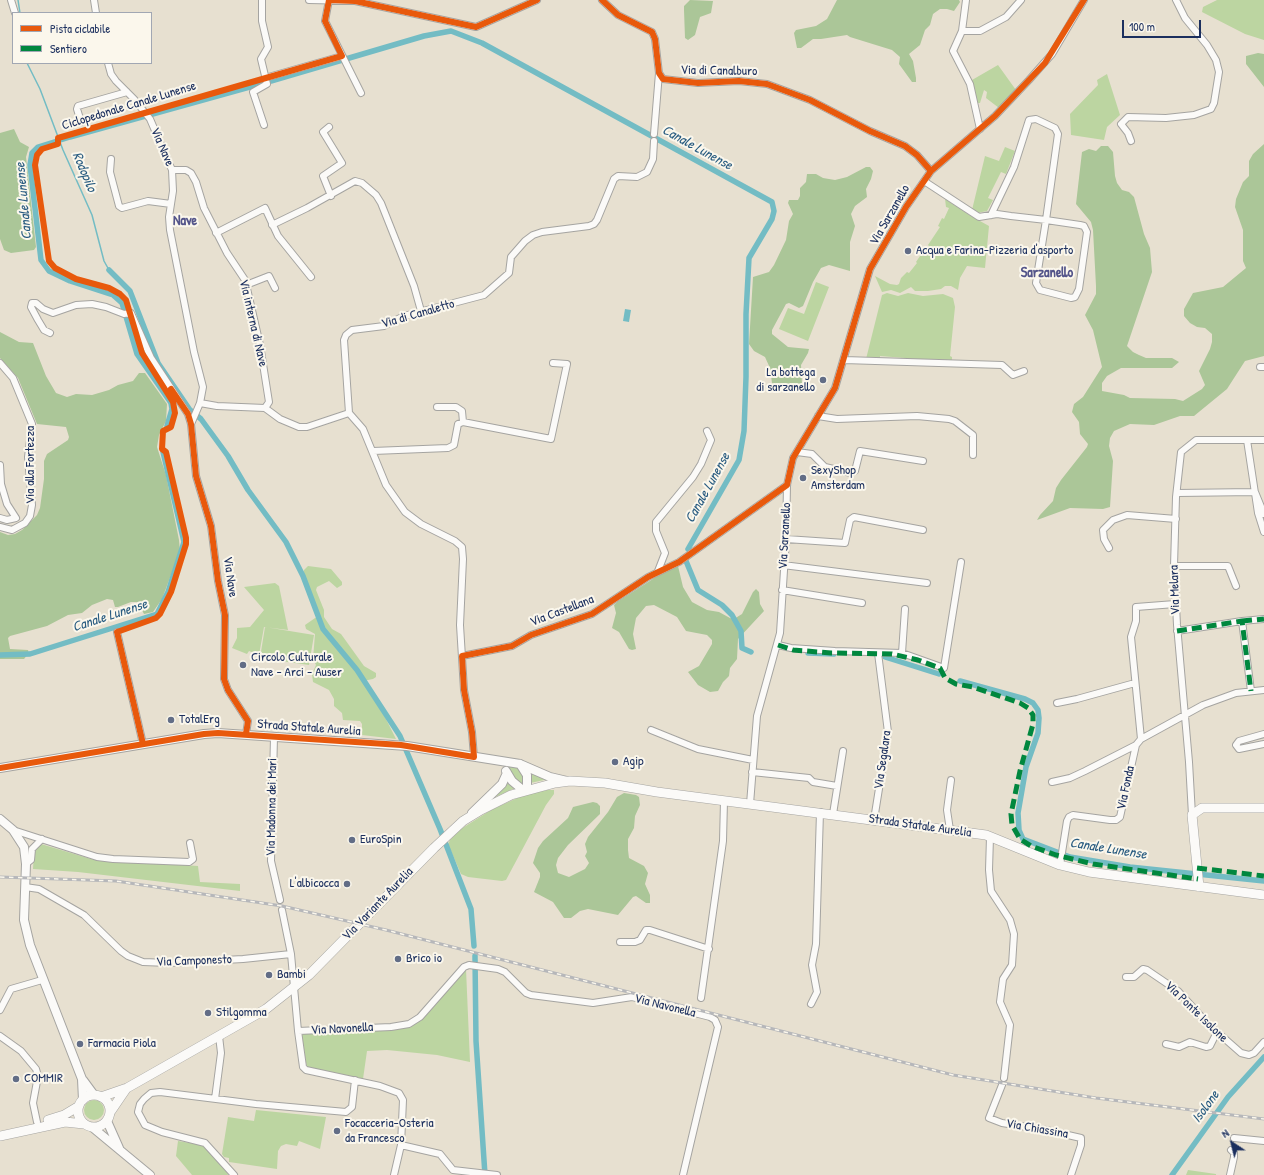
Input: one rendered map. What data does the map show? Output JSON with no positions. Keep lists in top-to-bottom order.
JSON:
{
  "streets": {
    "main road": ["Via Melara", "Strada Statale Aurelia", "Via Variante Aurelia"],
    "street": [
      "Via di Canalburo",
      "Via Nave",
      "Via Sarzanello",
      "Via di Canaletto",
      "Via interna di Nave",
      "Via alla Fortezza",
      "Via Castellana",
      "Via Segalara",
      "Via Fonda",
      "Via Madonna dei Mari",
      "Via Camponesto",
      "Via Navonella",
      "Via Ponte Isolone",
      "Via Chiassina"
    ],
    "cycle path": ["Ciclopedonale Canale Lunense"]
  },
  "crossings": [
    ["Via di Canalburo", "Via Sarzanello"],
    ["Via Nave", "Via interna di Nave"],
    ["Via Nave", "Strada Statale Aurelia"],
    ["Via Sarzanello", "Via Castellana"],
    ["Via Sarzanello", "Strada Statale Aurelia"],
    ["Via Melara", "Strada Statale Aurelia"],
    ["Via Melara", "Via Fonda"],
    ["Strada Statale Aurelia", "Via Segalara"],
    ["Strada Statale Aurelia", "Via Fonda"],
    ["Strada Statale Aurelia", "Via Madonna dei Mari"],
    ["Strada Statale Aurelia", "Via Variante Aurelia"],
    ["Strada Statale Aurelia", "Via Navonella"]
  ],
  "districts": ["Nave", "Sarzanello"],
  "water": ["Canale Lunense", "Rodopilo", "Isolone"],
  "places": [
    "Acqua e Farina-Pizzeria d'asporto",
    "La bottega di sarzanello",
    "SexyShop Amsterdam",
    "Circolo Culturale Nave - Arci - Auser",
    "TotalErg",
    "Agip",
    "EuroSpin",
    "L'albicocca",
    "Brico io",
    "Bambi",
    "Stilgomma",
    "Farmacia Piola",
    "COMMIR",
    "Focacceria-Osteria da Francesco"
  ],
  "legend": ["Pista ciclabile", "Sentiero"],
  "scale_bar": "100 m",
  "north": "top left"
}
